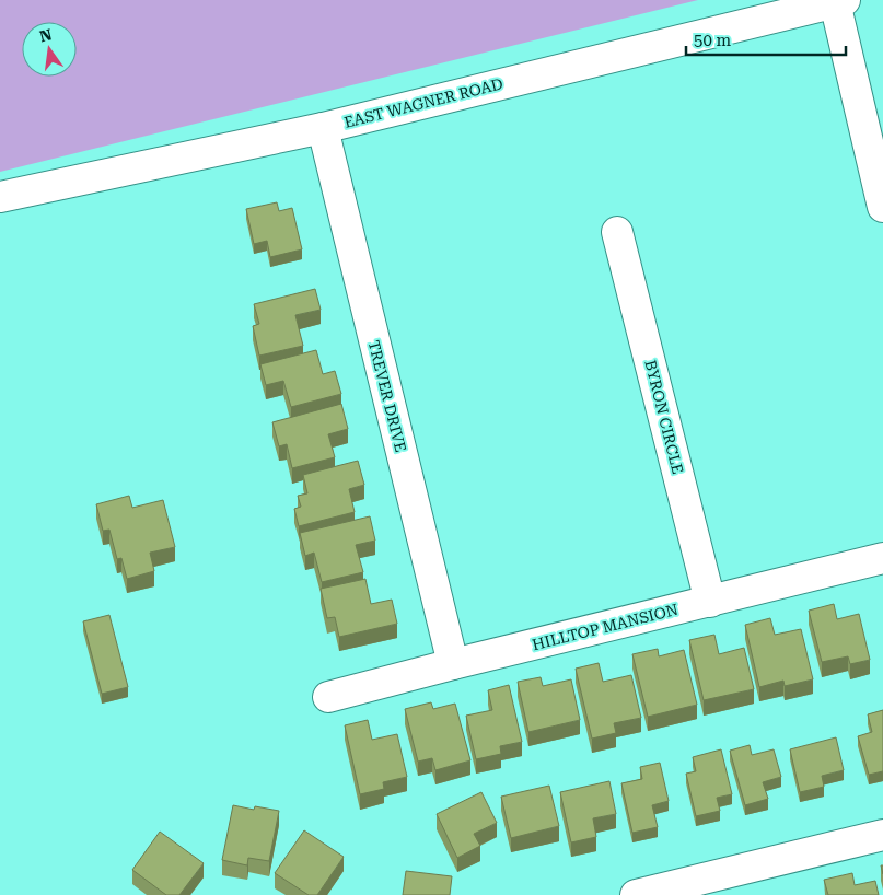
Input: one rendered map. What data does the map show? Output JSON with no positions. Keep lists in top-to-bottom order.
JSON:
{
  "streets": {
    "street": [
      "EAST WAGNER ROAD",
      "TREVER DRIVE",
      "BYRON CIRCLE",
      "HILLTOP MANSION"
    ]
  },
  "crossings": [
    ["EAST WAGNER ROAD", "TREVER DRIVE"],
    ["TREVER DRIVE", "HILLTOP MANSION"],
    ["BYRON CIRCLE", "HILLTOP MANSION"]
  ],
  "scale_bar": "50 m",
  "north": "top"
}
